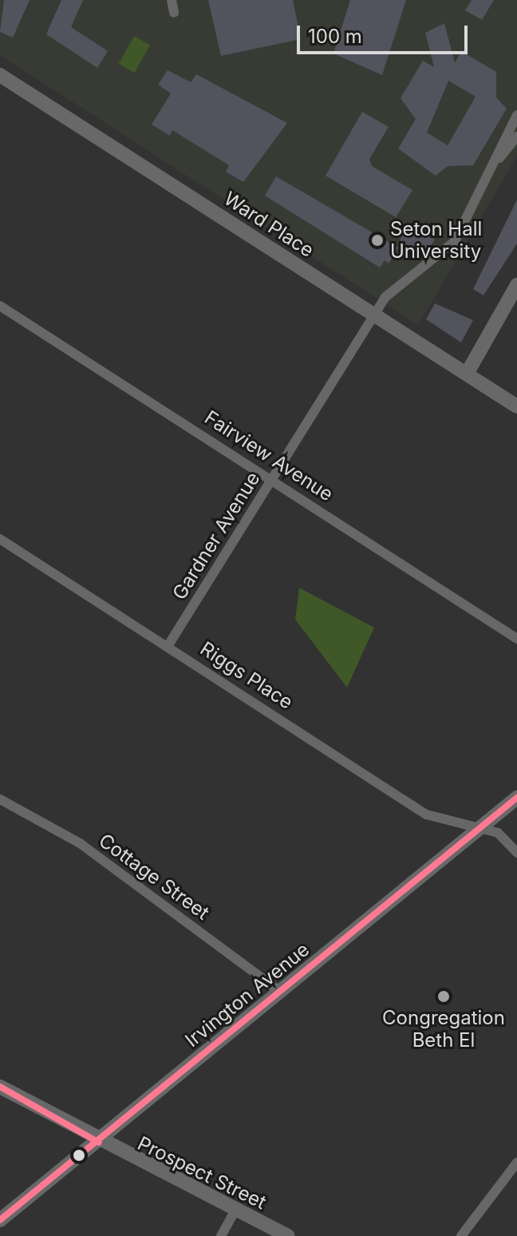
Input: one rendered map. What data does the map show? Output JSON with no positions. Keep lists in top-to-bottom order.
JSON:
{
  "streets": {
    "street": [
      "Ward Place",
      "Fairview Avenue",
      "Gardner Avenue",
      "Riggs Place",
      "Cottage Street",
      "Irvington Avenue",
      "Prospect Street"
    ]
  },
  "crossings": [
    ["Ward Place", "Gardner Avenue"],
    ["Fairview Avenue", "Gardner Avenue"],
    ["Gardner Avenue", "Riggs Place"],
    ["Riggs Place", "Irvington Avenue"],
    ["Cottage Street", "Irvington Avenue"],
    ["Irvington Avenue", "Prospect Street"]
  ],
  "places": ["Seton Hall University", "Congregation Beth El"],
  "scale_bar": "100 m"
}
